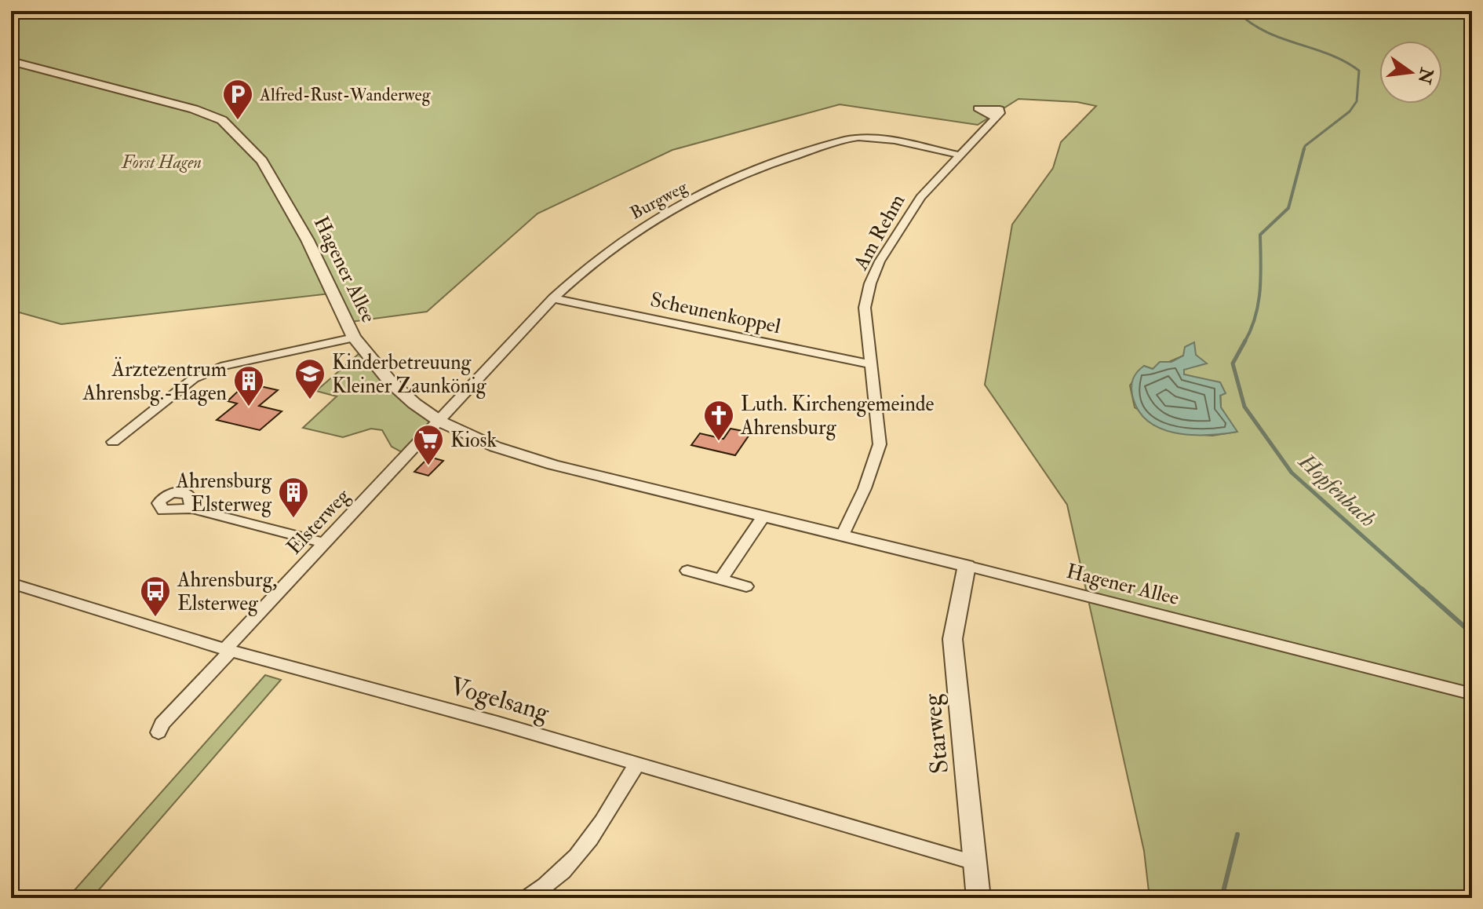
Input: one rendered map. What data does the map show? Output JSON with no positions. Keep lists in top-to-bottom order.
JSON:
{
  "streets": {
    "street": [
      "Burgweg",
      "Am Rehm",
      "Hagener Allee",
      "Scheunenkoppel",
      "Elsterweg",
      "Vogelsang",
      "Starweg"
    ]
  },
  "crossings": [
    ["Burgweg", "Am Rehm"],
    ["Burgweg", "Hagener Allee"],
    ["Burgweg", "Scheunenkoppel"],
    ["Burgweg", "Elsterweg"],
    ["Am Rehm", "Hagener Allee"],
    ["Am Rehm", "Scheunenkoppel"],
    ["Hagener Allee", "Elsterweg"],
    ["Hagener Allee", "Starweg"],
    ["Elsterweg", "Vogelsang"],
    ["Vogelsang", "Starweg"]
  ],
  "water": ["Hopfenbach"],
  "parks": ["Forst Hagen"],
  "places": {
    "parking": ["Alfred-Rust-Wanderweg"],
    "school or university": ["Kinderbetreuung Kleiner Zaunkönig"],
    "building": ["Ärztezentrum Ahrensbg.-Hagen", "Ahrensburg Elsterweg"],
    "church": ["Luth. Kirchengemeinde Ahrensburg"],
    "supermarket": ["Kiosk"],
    "bus stop": ["Ahrensburg, Elsterweg"]
  },
  "north": "right"
}
